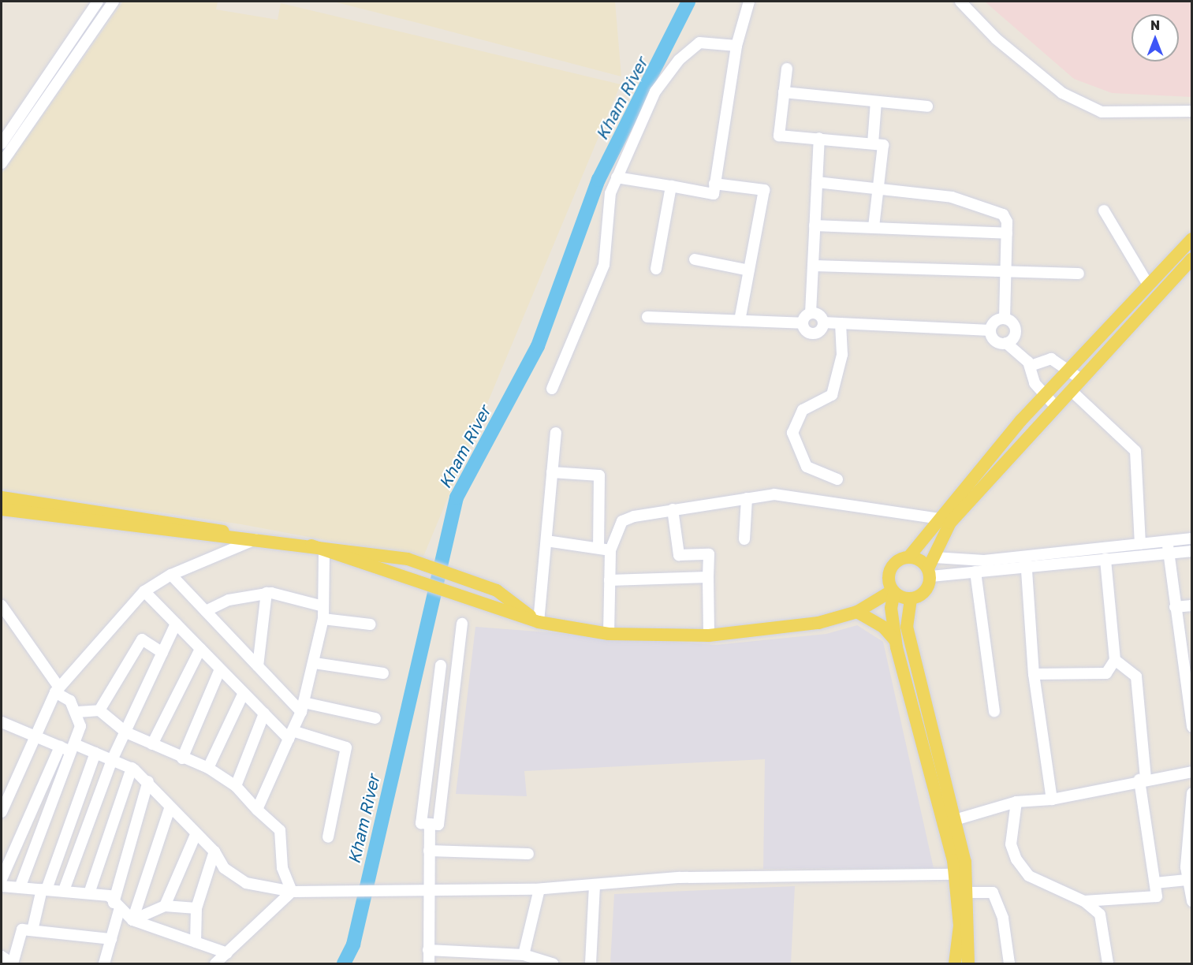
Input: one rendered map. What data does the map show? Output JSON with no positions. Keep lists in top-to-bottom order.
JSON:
{
  "water": ["Kham River"],
  "north": "top"
}
